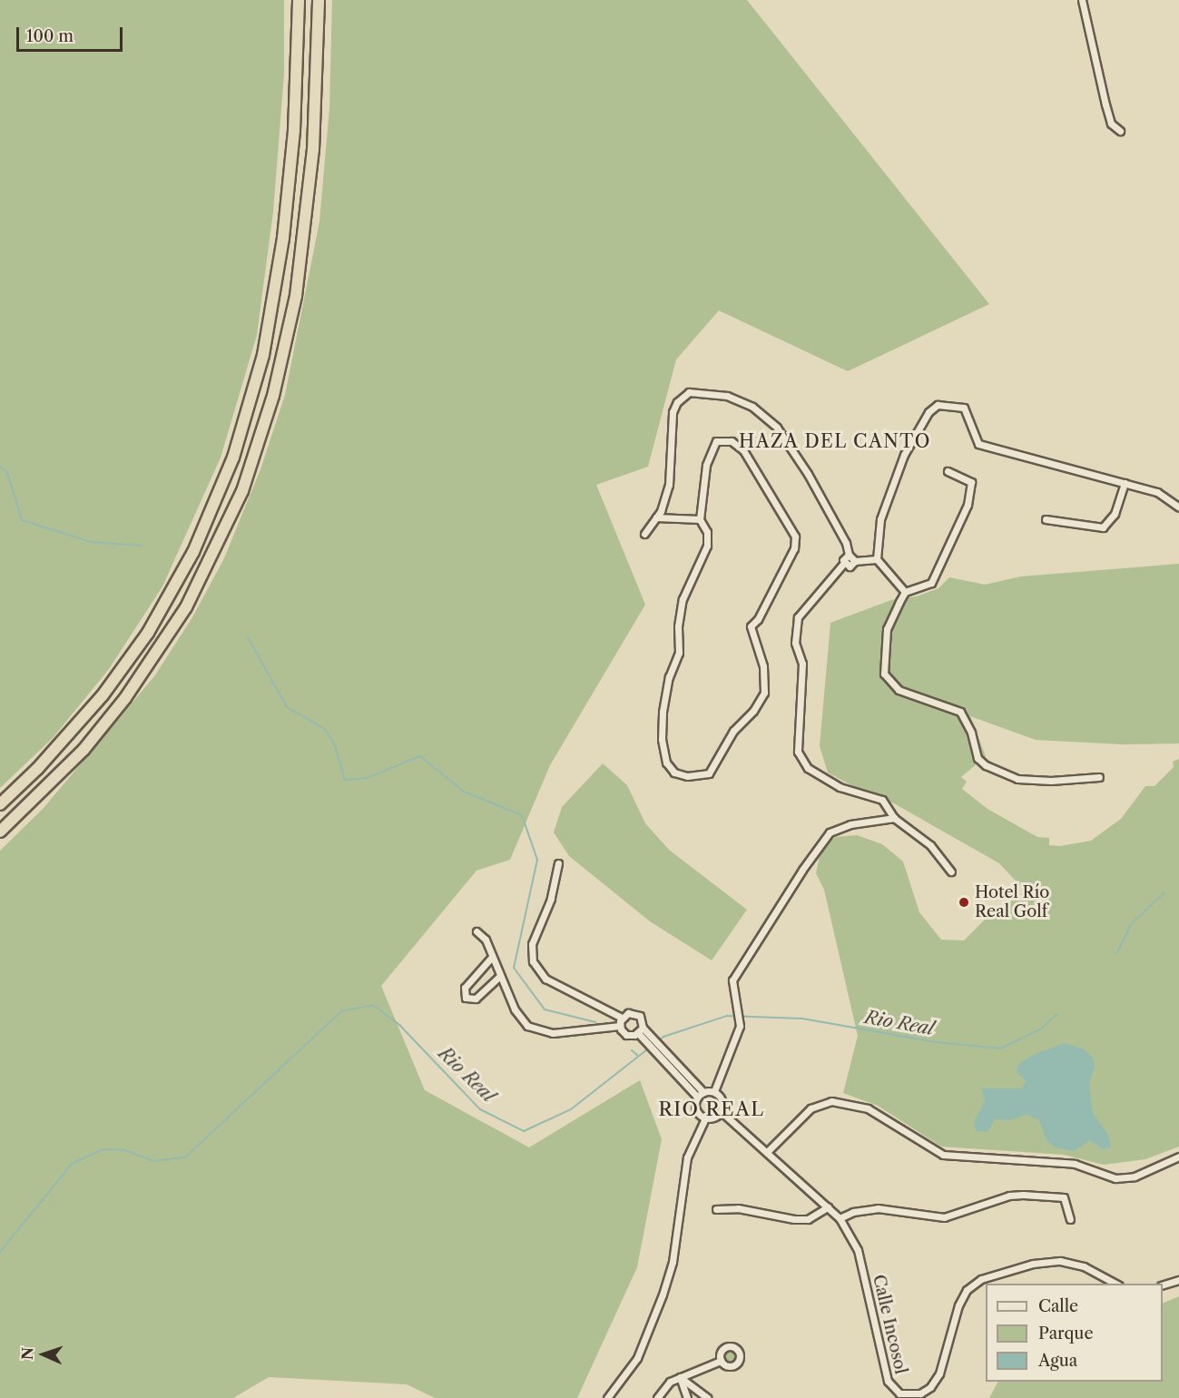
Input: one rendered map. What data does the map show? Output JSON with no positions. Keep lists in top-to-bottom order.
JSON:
{
  "streets": {
    "street": ["Calle Incosol"]
  },
  "districts": ["HAZA DEL CANTO", "RIO REAL"],
  "water": ["Rio Real"],
  "places": ["Hotel Río Real Golf"],
  "legend": ["Calle", "Parque", "Agua"],
  "scale_bar": "100 m",
  "north": "left"
}
